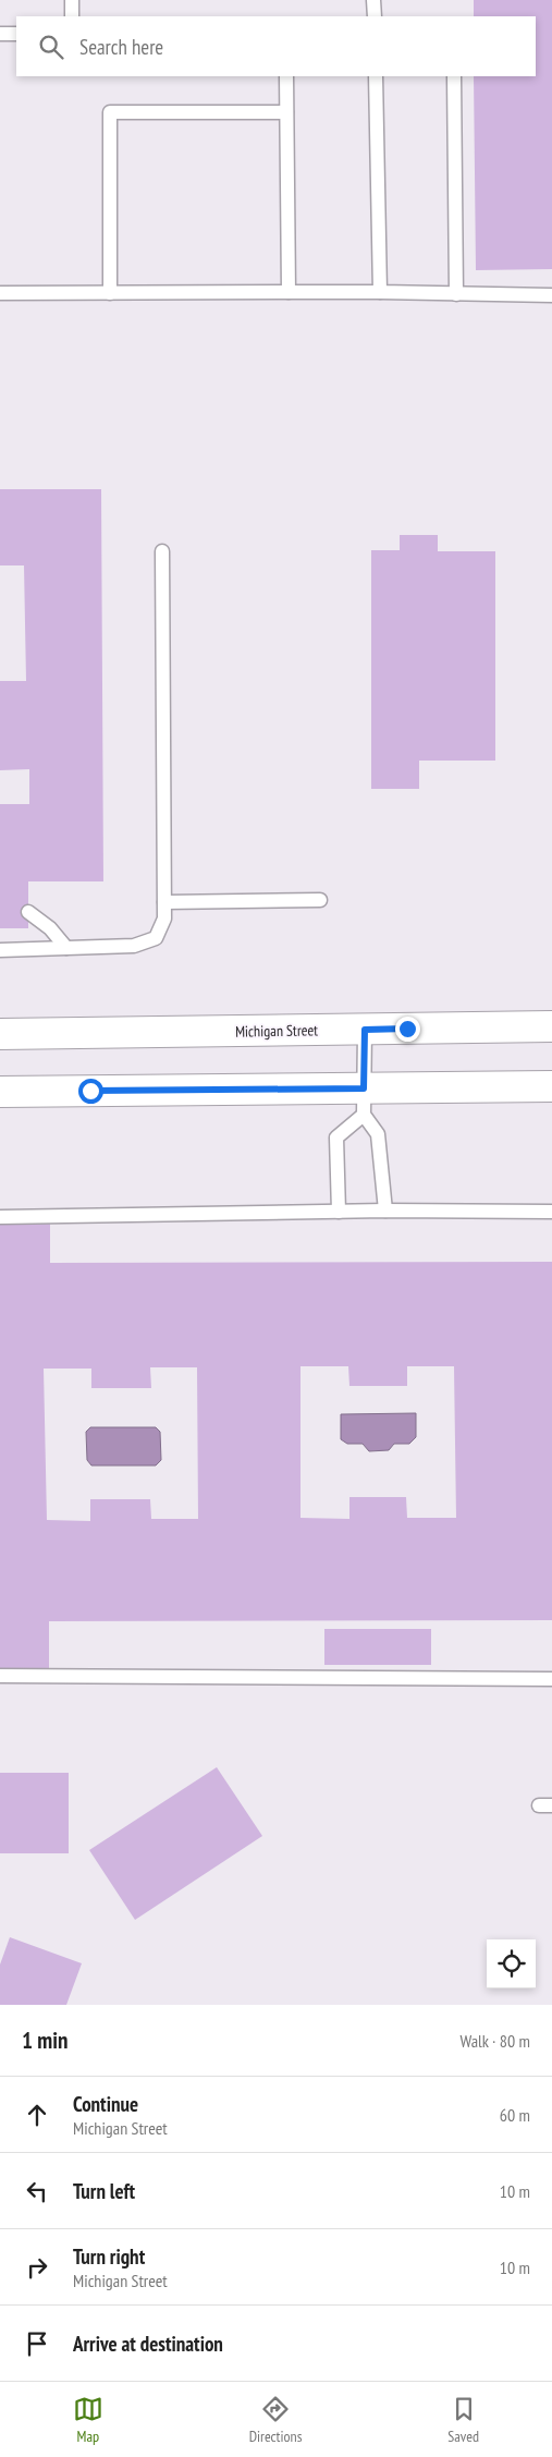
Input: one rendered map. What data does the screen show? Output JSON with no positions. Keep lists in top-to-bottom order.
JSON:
{
  "streets": {
    "street": ["Michigan Street"]
  },
  "page": {
    "search": "Search here",
    "heading": ["1 min", "Walk · 80 m"],
    "list": [
      ["Continue", "Michigan Street", "60 m"],
      ["Turn left", "10 m"],
      ["Turn right", "Michigan Street", "10 m"],
      "Arrive at destination"
    ],
    "nav": ["Map", "Directions", "Saved"]
  }
}
